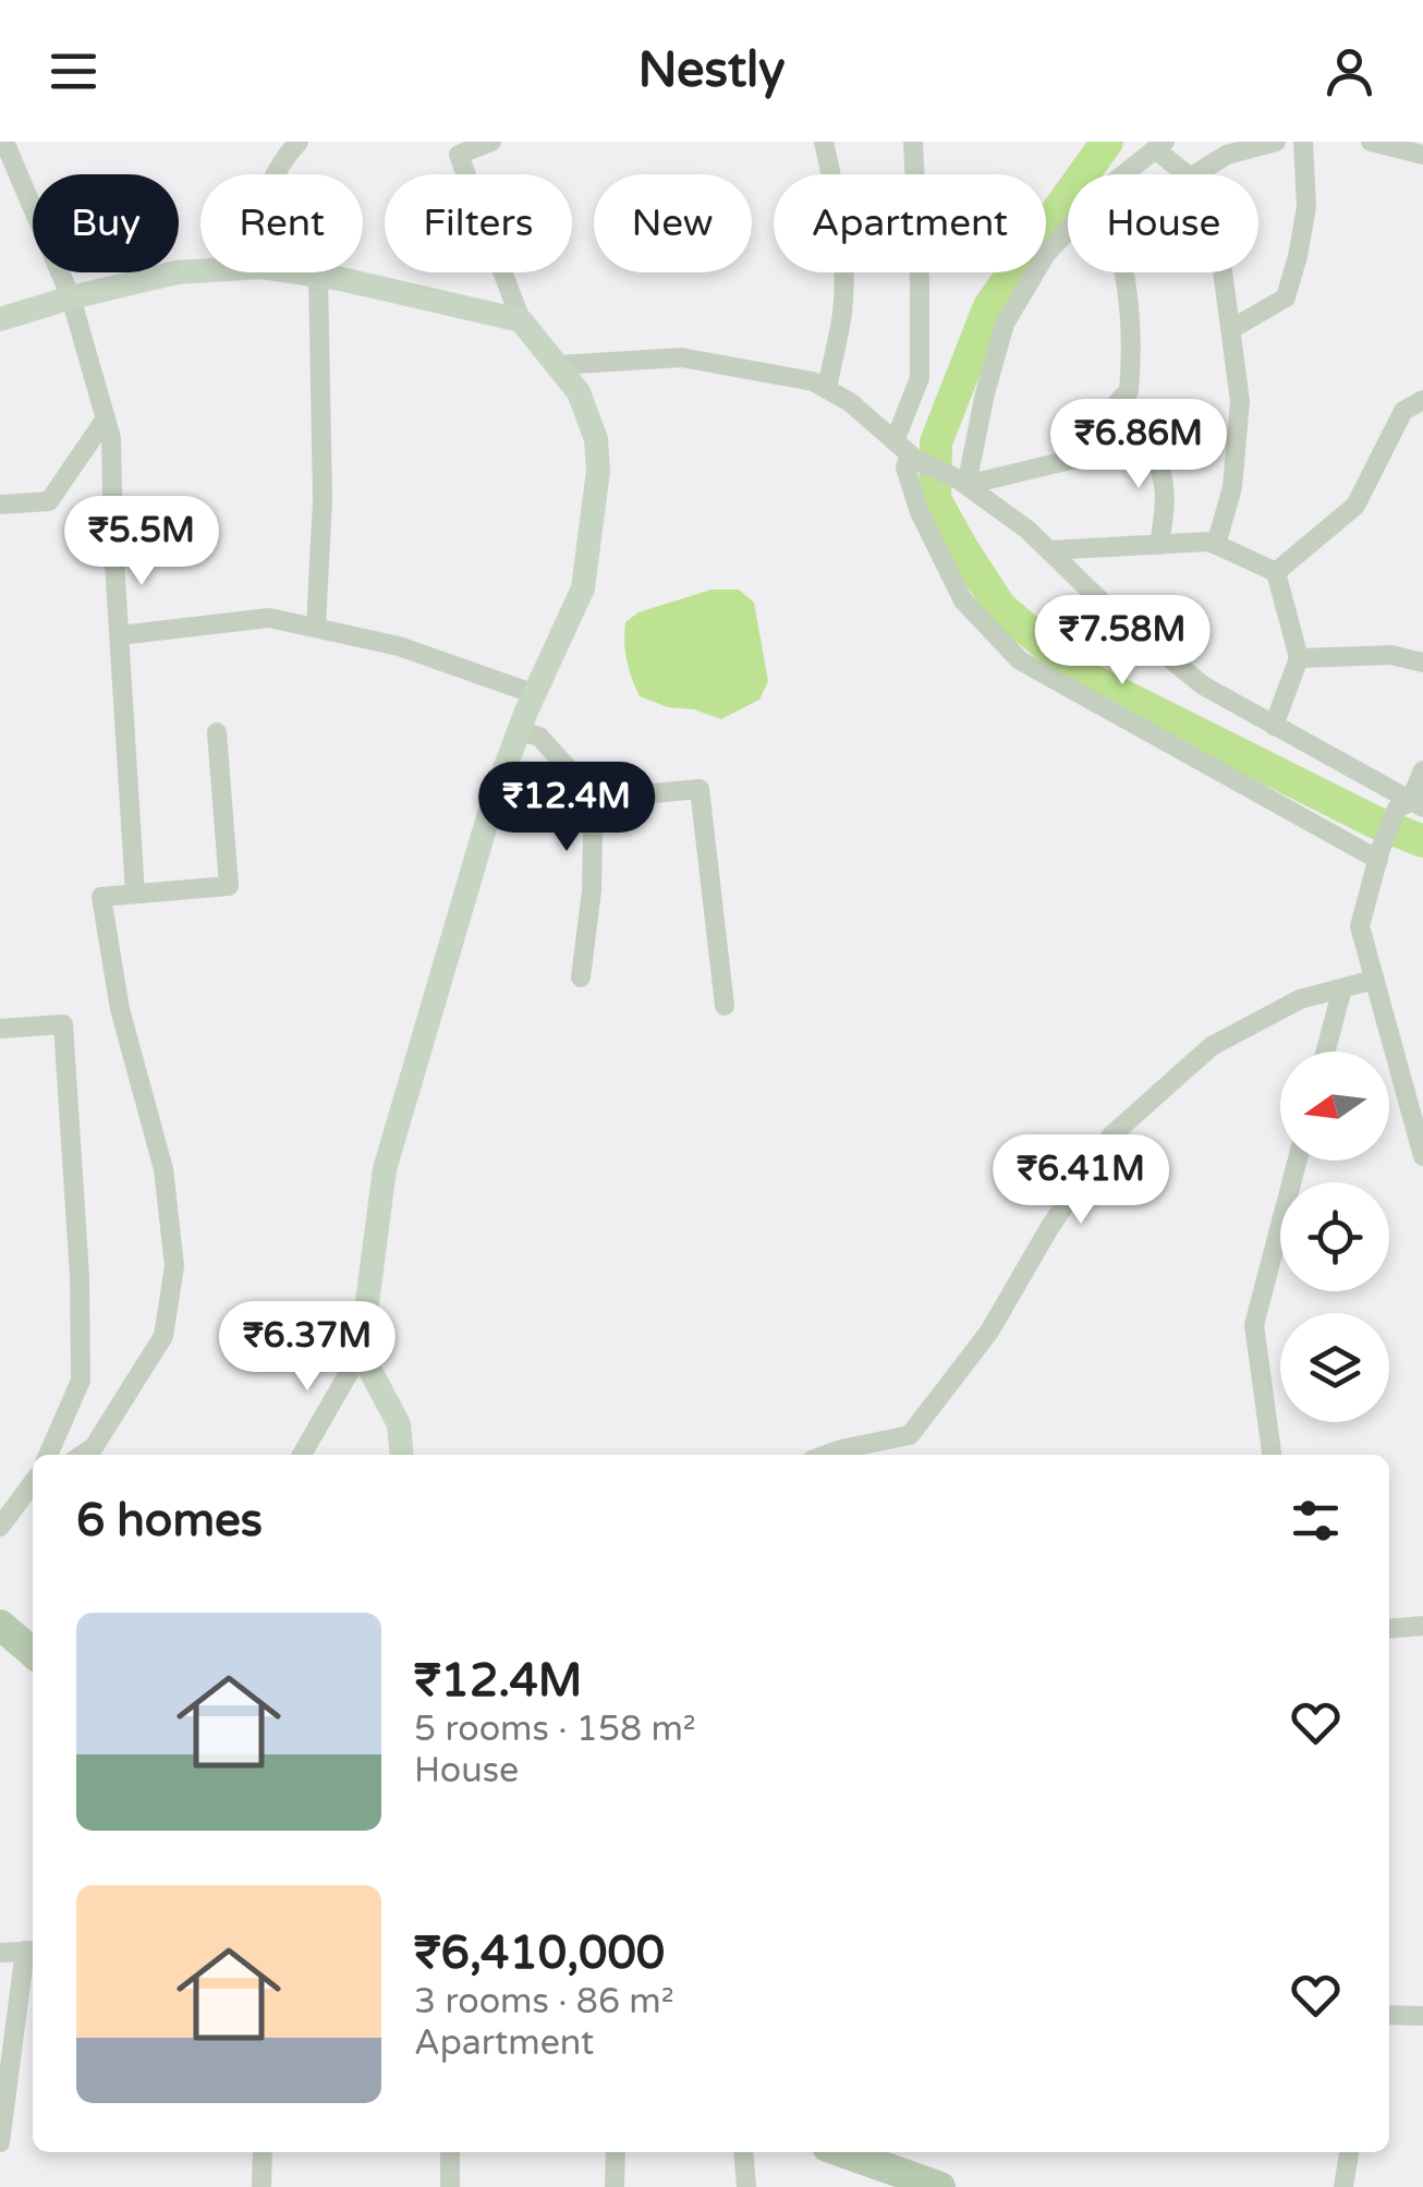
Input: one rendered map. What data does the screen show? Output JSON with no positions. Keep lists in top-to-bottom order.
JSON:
{
  "north": "left",
  "page": {
    "header": "Nestly",
    "chip": [
      "Buy",
      "Rent",
      "Filters",
      "New",
      "Apartment",
      "House"
    ],
    "price": [
      "₹6.86M",
      "₹5.5M",
      "₹7.58M",
      "₹12.4M",
      "₹6.41M",
      "₹6.37M"
    ],
    "heading": "6 homes",
    "list": [
      {
        "name": "₹12.4M",
        "note": "5 rooms · 158 m² · House"
      },
      {
        "name": "₹6,410,000",
        "note": "3 rooms · 86 m² · Apartment"
      }
    ]
  }
}
